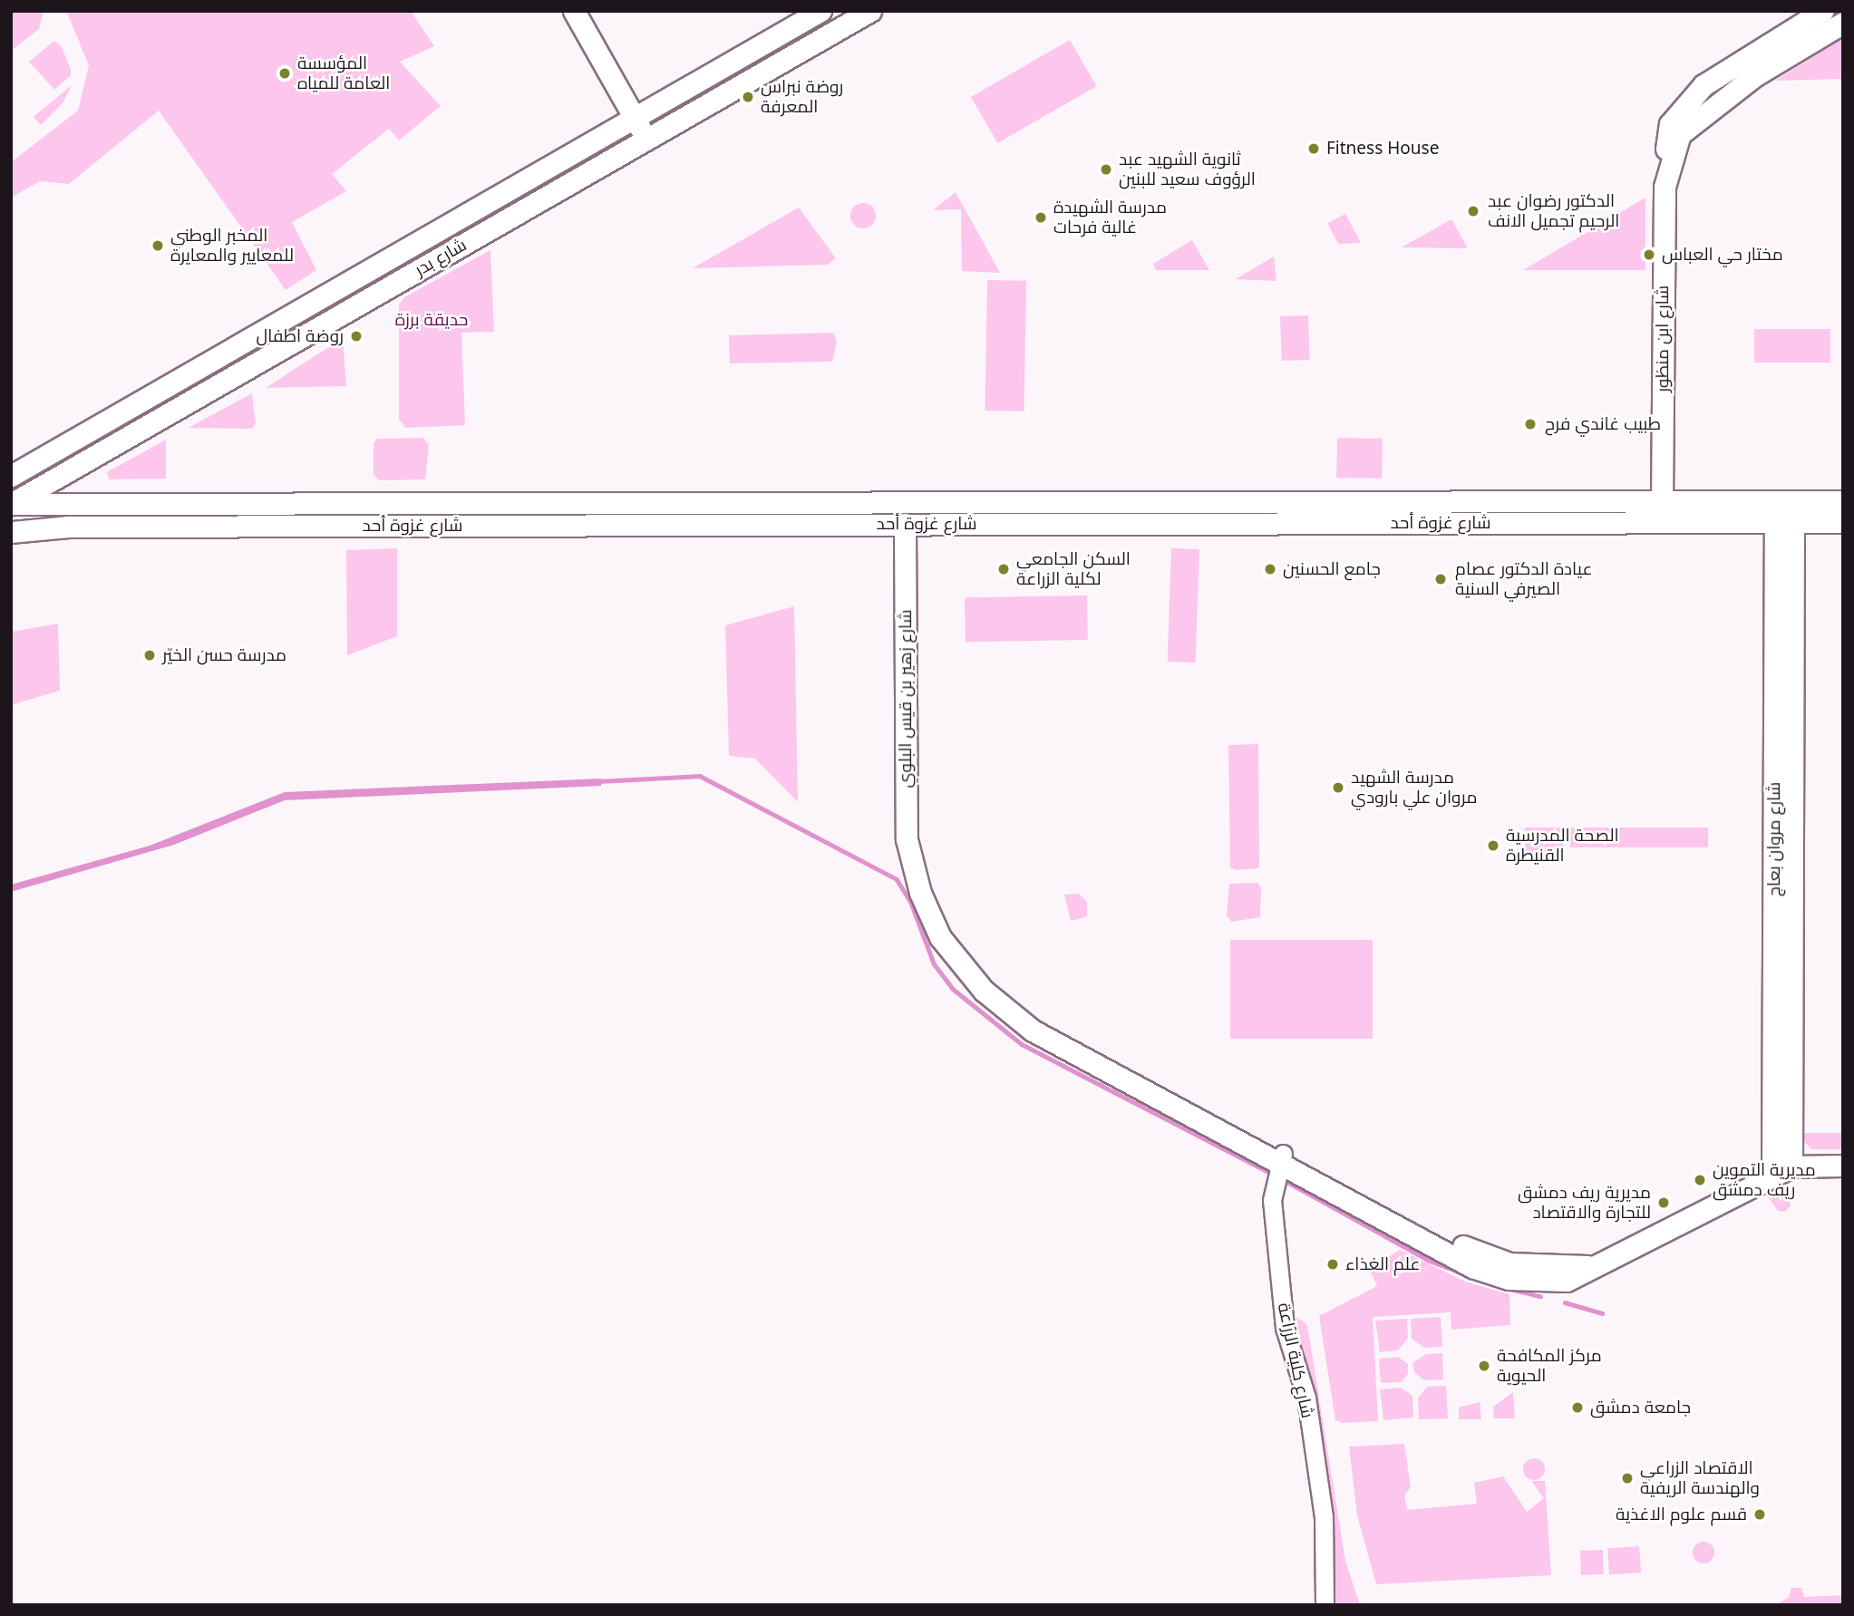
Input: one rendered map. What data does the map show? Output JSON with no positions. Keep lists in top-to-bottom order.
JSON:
{
  "streets": {
    "main road": [
      "شارع بدر",
      "شارع ابن منظور",
      "شارع غزوة أحد",
      "شارع زهير بن قيس البلوي",
      "شارع مروان بعاج"
    ],
    "street": ["شارع كلية الزراعة"]
  },
  "crossings": [
    ["شارع بدر", "شارع غزوة أحد"],
    ["شارع ابن منظور", "شارع غزوة أحد"],
    ["شارع غزوة أحد", "شارع زهير بن قيس البلوي"],
    ["شارع غزوة أحد", "شارع مروان بعاج"],
    ["شارع زهير بن قيس البلوي", "شارع كلية الزراعة"]
  ],
  "parks": ["حديقة برزة"],
  "places": [
    "المؤسسة العامة للمياه",
    "روضة نبراس المعرفة",
    "Fitness House",
    "ثانوية الشهيد عبد الرؤوف سعيد للبنين",
    "الدكتور رضوان عبد الرحيم تجميل الانف",
    "مدرسة الشهيدة غالية فرحات",
    "المخبر الوطني للمعايير والمعايرة",
    "مختار حي العباس",
    "روضة اطفال",
    "طبيب غاندي فرح",
    "السكن الجامعي لكلية الزراعة",
    "جامع الحسنين",
    "عيادة الدكتور عصام الصيرفي السنية",
    "مدرسة حسن الخيّر",
    "مدرسة الشهيد مروان علي بارودي",
    "الصحة المدرسية القنيطرة",
    "مديرية التموين ريف دمشق",
    "مديرية ريف دمشق للتجارة والاقتصاد",
    "علم الغذاء",
    "مركز المكافحة الحيوية",
    "جامعة دمشق",
    "الاقتصاد الزراعي والهندسة الريفية",
    "قسم علوم الاغذية"
  ]
}
